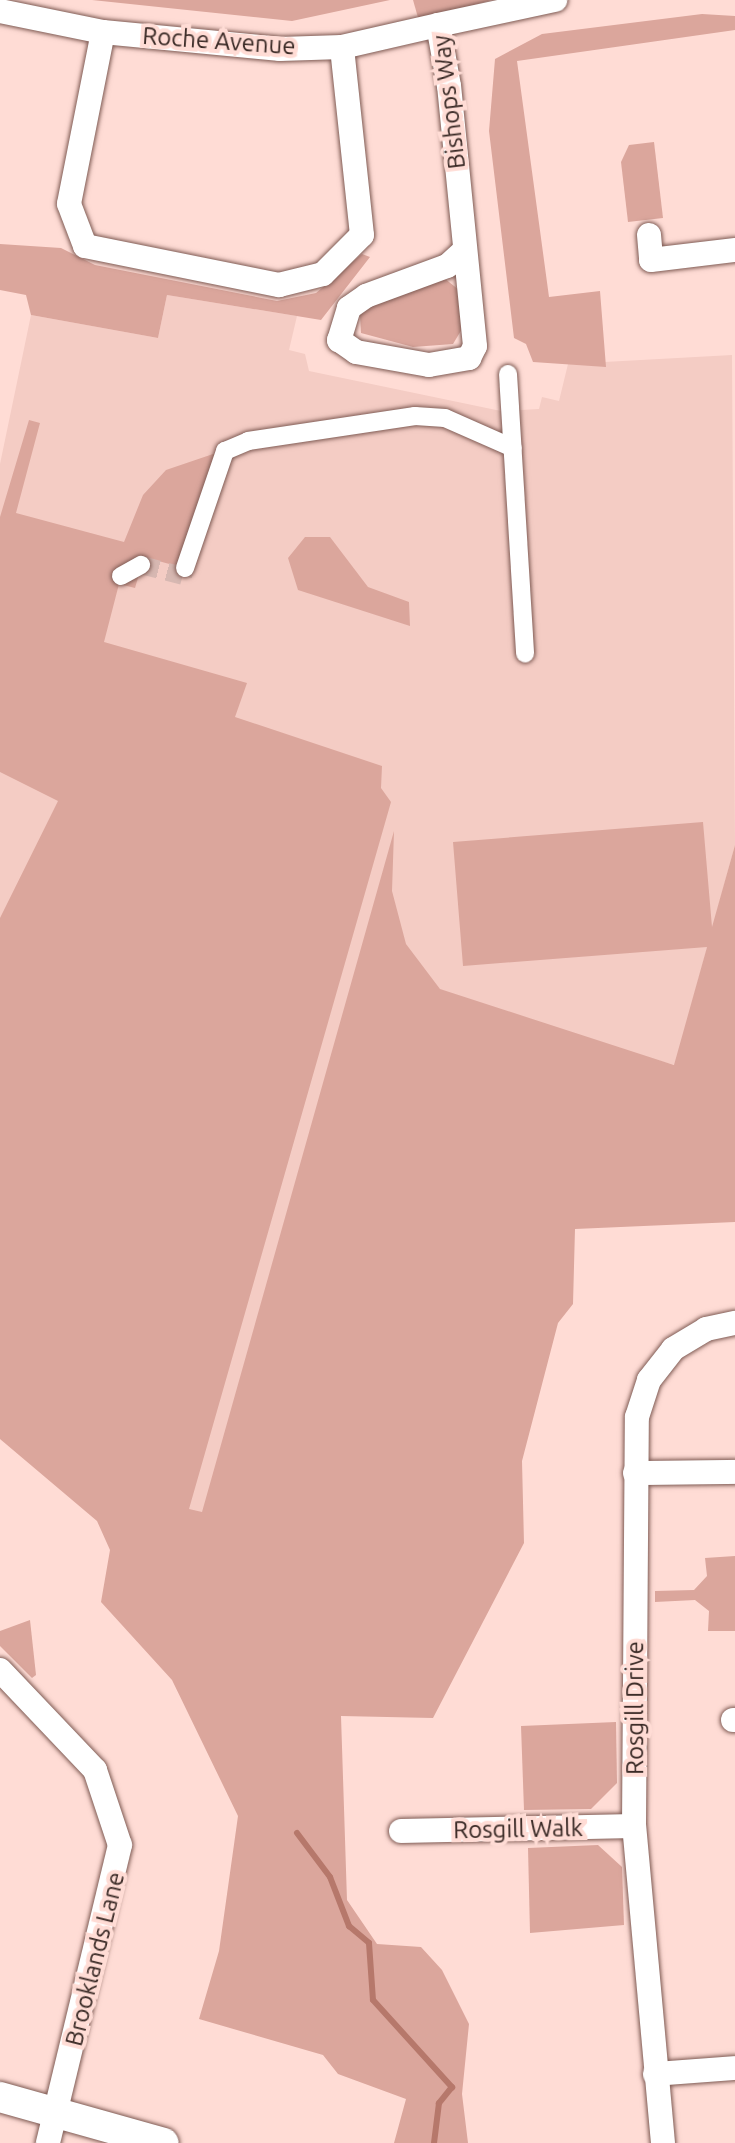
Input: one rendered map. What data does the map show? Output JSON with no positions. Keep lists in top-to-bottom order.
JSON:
{
  "streets": {
    "street": [
      "Roche Avenue",
      "Bishops Way",
      "Rosgill Drive",
      "Rosgill Walk",
      "Brooklands Lane"
    ]
  },
  "crossings": [
    ["Roche Avenue", "Bishops Way"],
    ["Rosgill Drive", "Rosgill Walk"]
  ]
}
